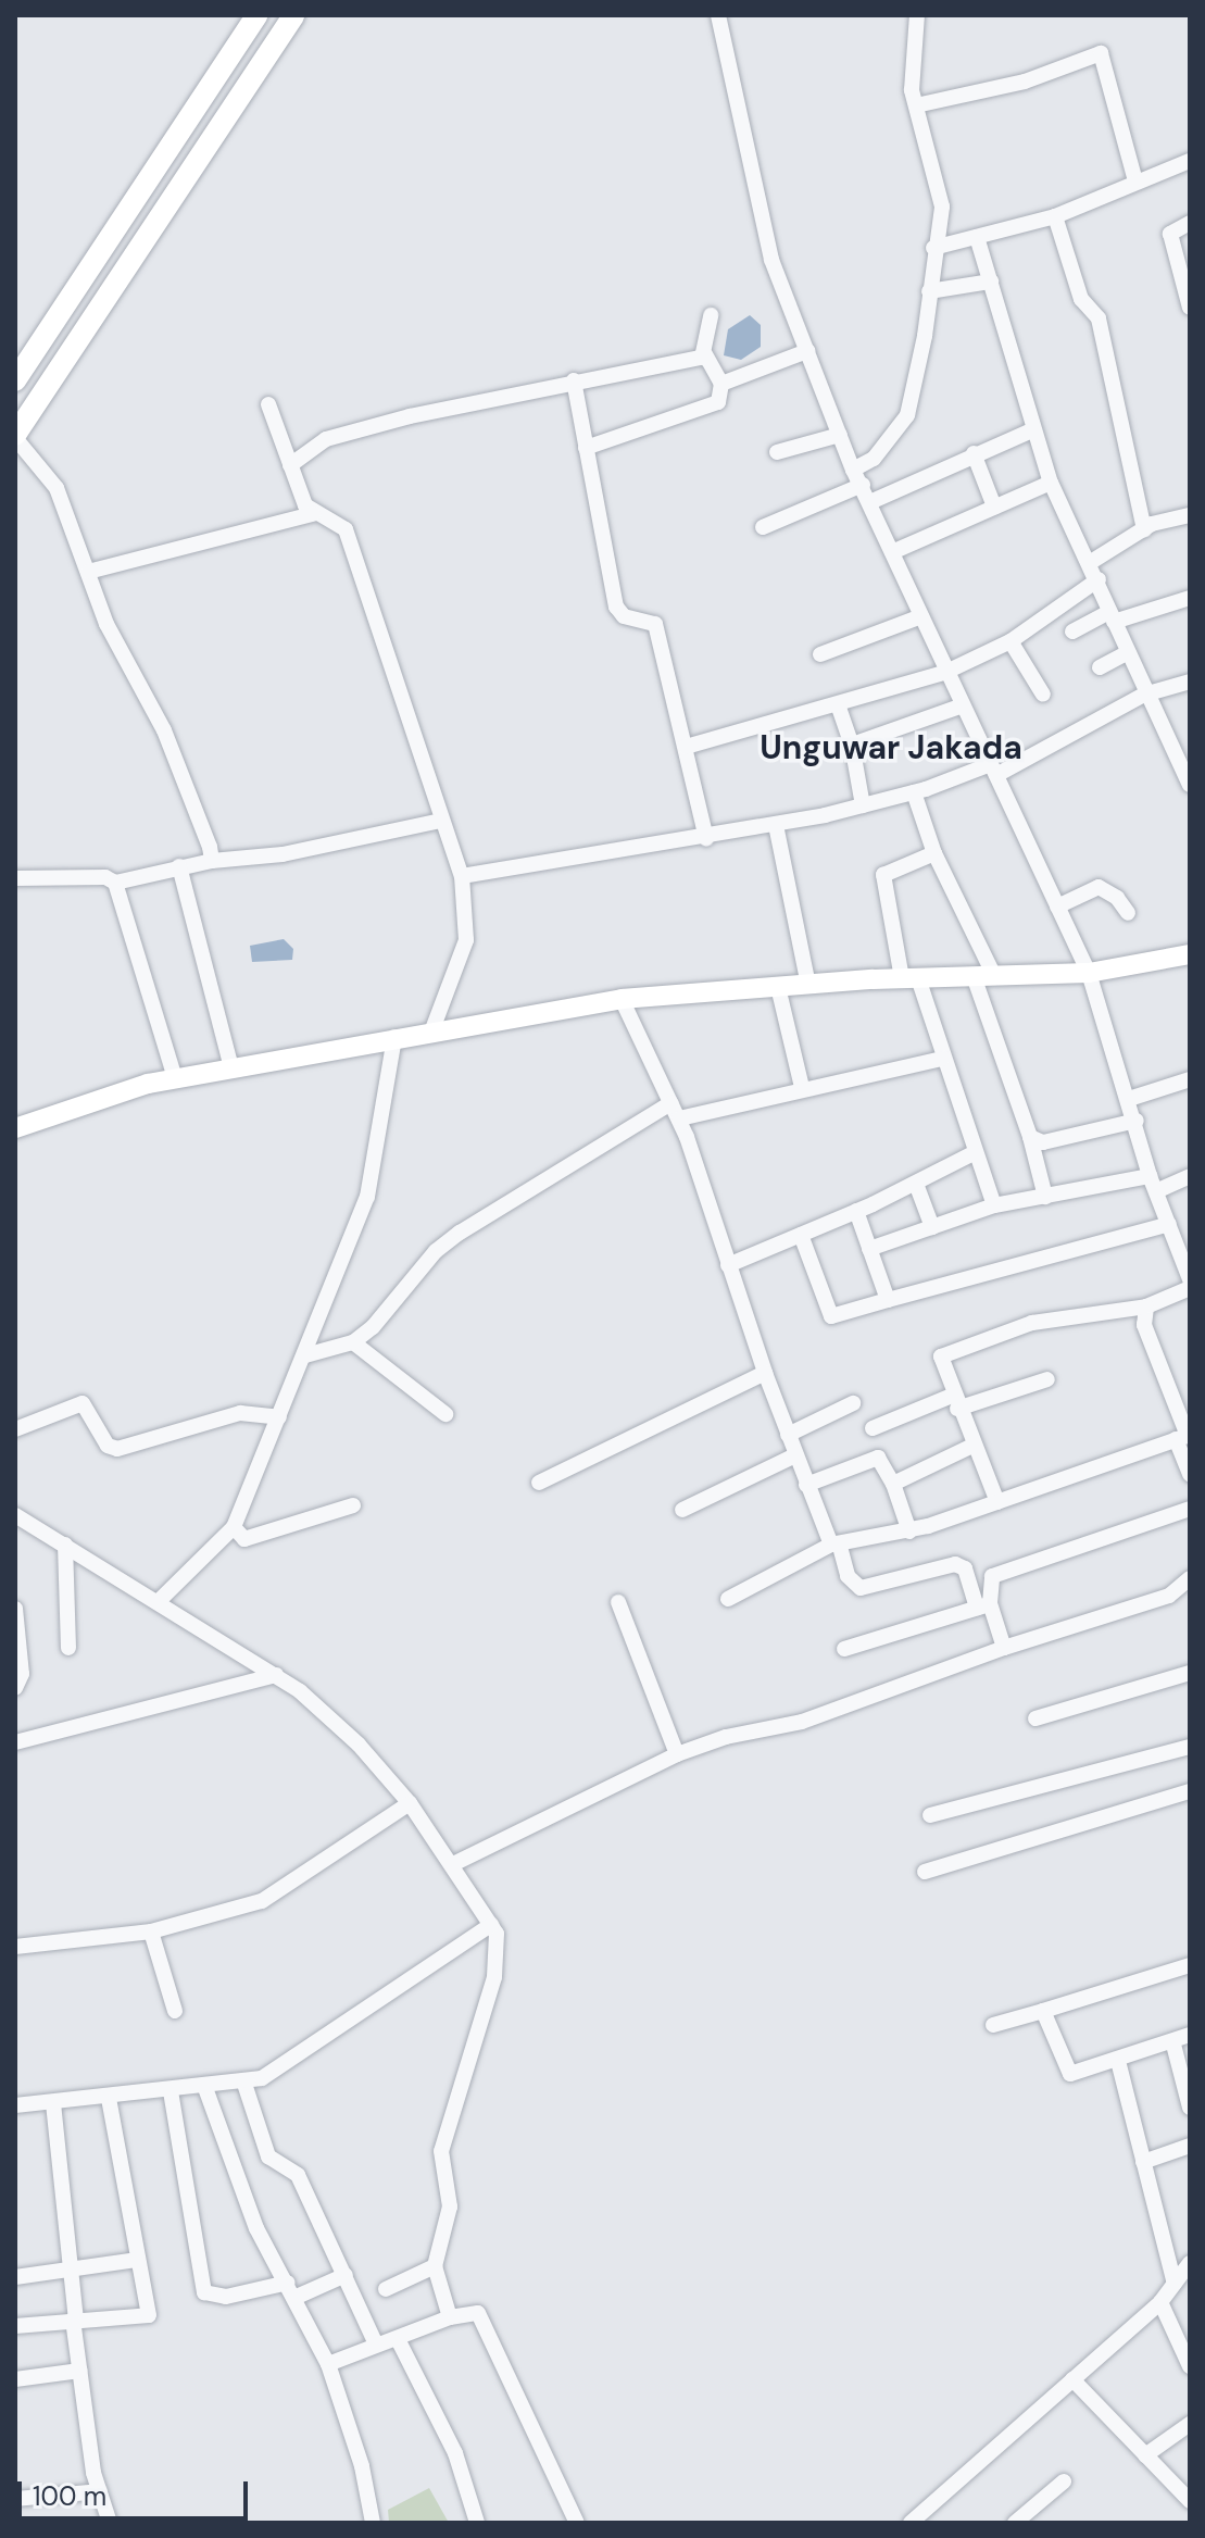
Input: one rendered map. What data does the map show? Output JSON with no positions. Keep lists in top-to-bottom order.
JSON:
{
  "districts": ["Unguwar Jakada"],
  "scale_bar": "100 m"
}
